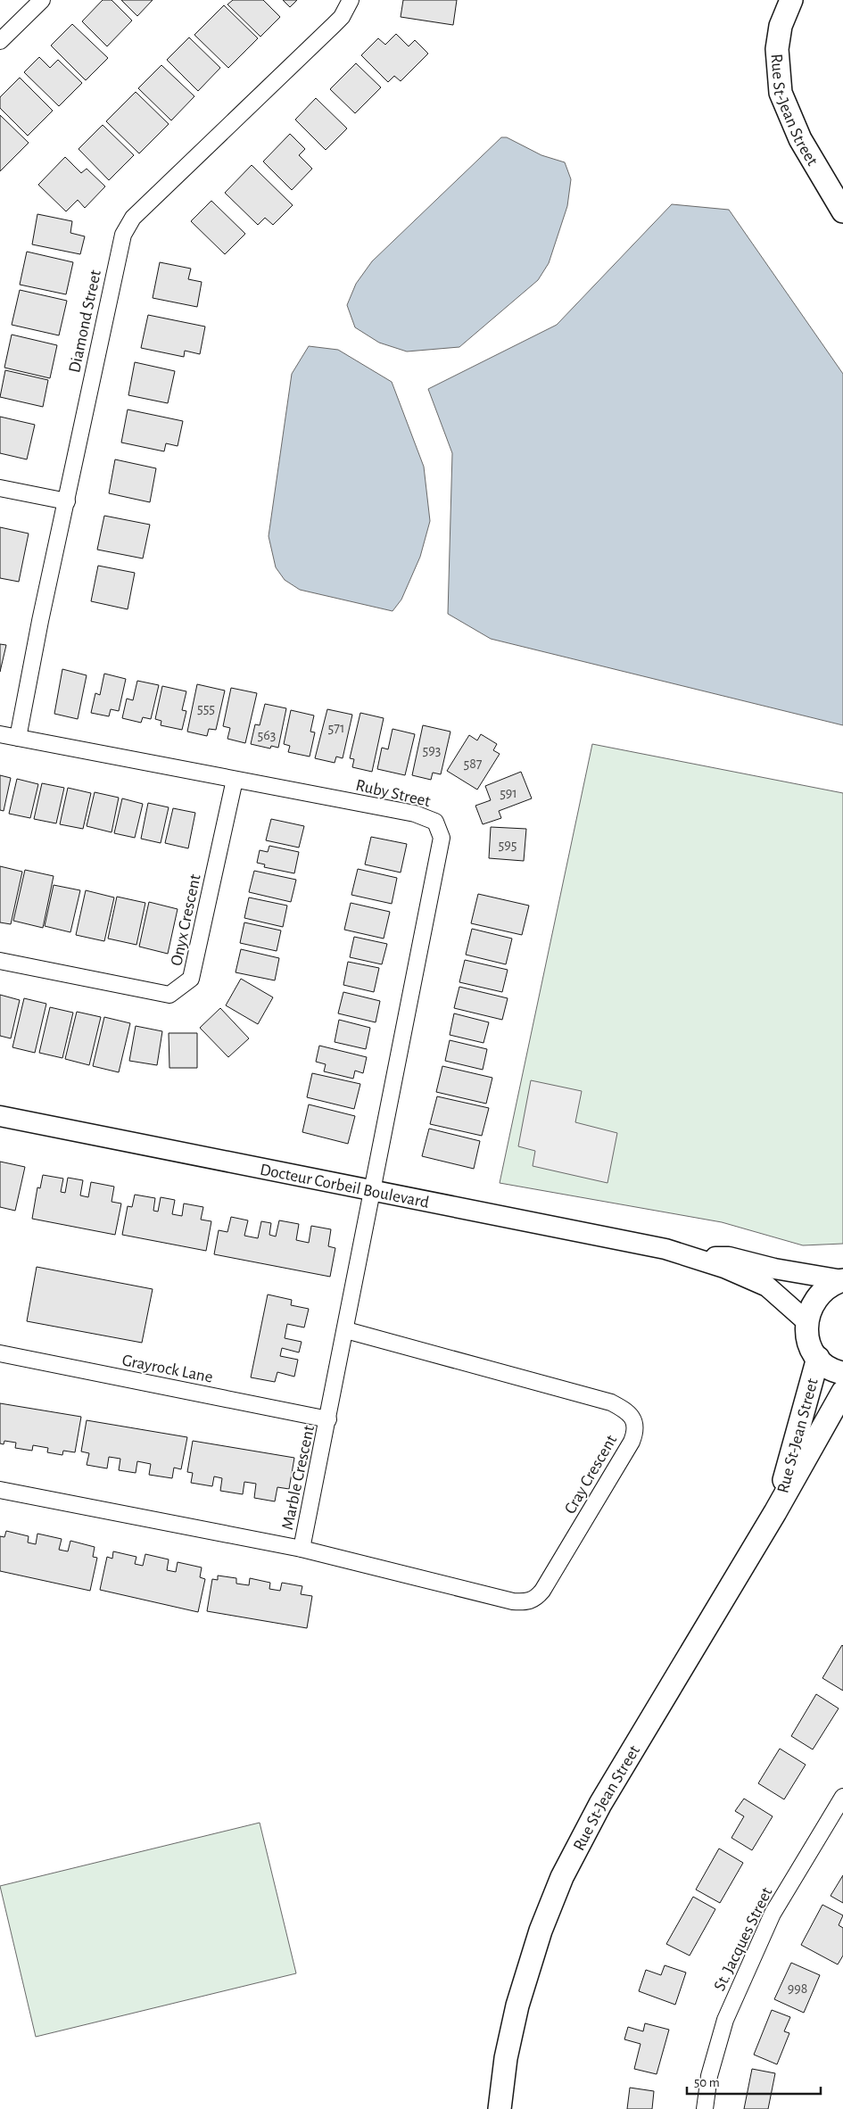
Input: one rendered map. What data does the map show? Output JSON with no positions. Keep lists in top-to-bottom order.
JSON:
{
  "streets": {
    "main road": ["Rue St-Jean Street"],
    "street": [
      "Diamond Street",
      "Ruby Street",
      "Onyx Crescent",
      "Docteur Corbeil Boulevard",
      "Grayrock Lane",
      "Cray Crescent",
      "Marble Crescent",
      "St. Jacques Street"
    ]
  },
  "crossings": [
    ["Rue St-Jean Street", "Docteur Corbeil Boulevard"],
    ["Diamond Street", "Ruby Street"],
    ["Ruby Street", "Onyx Crescent"],
    ["Ruby Street", "Docteur Corbeil Boulevard"],
    ["Ruby Street", "Marble Crescent"],
    ["Docteur Corbeil Boulevard", "Marble Crescent"],
    ["Grayrock Lane", "Marble Crescent"],
    ["Cray Crescent", "Marble Crescent"]
  ],
  "house_numbers": [
    "555",
    "571",
    "563",
    "593",
    "587",
    "591",
    "595",
    "998"
  ],
  "scale_bar": "50 m"
}
